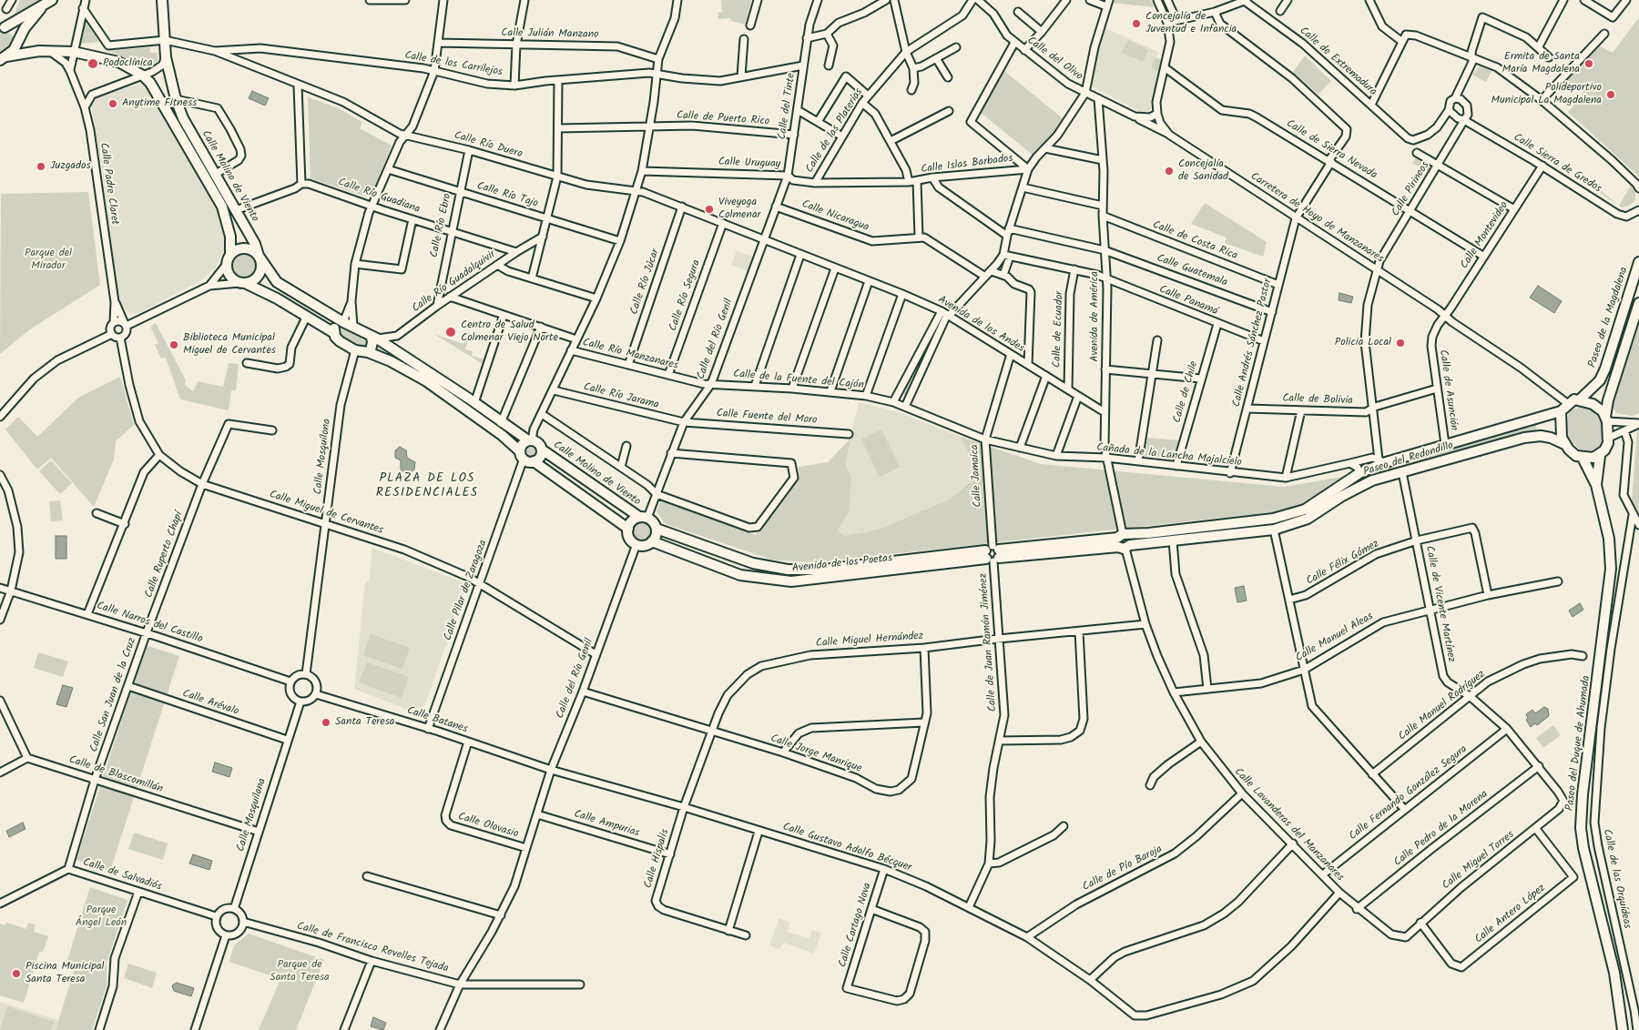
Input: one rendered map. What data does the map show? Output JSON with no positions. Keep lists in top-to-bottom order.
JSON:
{
  "streets": {
    "main road": [
      "Calle Molino de Viento",
      "Paseo de la Magdalena",
      "Paseo del Redondillo",
      "Avenida de los Poetas",
      "Paseo del Duque de Ahumada"
    ],
    "street": [
      "Calle Julián Manzano",
      "Calle del Olivo",
      "Calle de Extremadura",
      "Calle de los Carrilejos",
      "Calle del Tinte",
      "Calle de Puerto Rico",
      "Calle de las Platerías",
      "Calle Río Duero",
      "Calle de Sierra Nevada",
      "Calle Uruguay",
      "Calle Sierra de Gredos",
      "Calle Islas Barbados",
      "Calle Padre Claret",
      "Calle Pirineos",
      "Calle Río Tajo",
      "Calle Río Guadiana",
      "Calle Nicaragua",
      "Carretera de Hoyo de Manzanares",
      "Calle Río Ebro",
      "Calle Montevideo",
      "Calle de Costa Rica",
      "Calle Guatemala",
      "Calle Río Guadalquivir",
      "Calle Río Júcar",
      "Calle Río Segura",
      "Calle Panamá",
      "Avenida de América",
      "Avenida de los Andes",
      "Calle de Ecuador",
      "Calle del Río Genil",
      "Calle Andrés Sánchez Pastor",
      "Calle Río Manzanares",
      "Calle de la Fuente del Cajón",
      "Calle de Asunción",
      "Calle de Chile",
      "Calle Río Jarama",
      "Calle de Bolivia",
      "Calle Fuente del Moro",
      "Cañada de la Lancha Majalcielo",
      "Calle Mosquilona",
      "Calle Jamaica",
      "Calle Miguel de Cervantes",
      "Calle Ruperto Chapí",
      "Calle Félix Gómez",
      "Calle Pilar de Zaragoza",
      "Calle de Vicente Martínez",
      "Calle Narros del Castillo",
      "Calle Manuel Aleas",
      "Calle Miguel Hernández",
      "Calle de Juan Ramón Jiménez",
      "Calle San Juan de la Cruz",
      "Calle Arévalo",
      "Calle Manuel Rodríguez",
      "Calle Batanes",
      "Calle Jorge Manrique",
      "Calle de Blascomillán",
      "Calle Fernando González Segura",
      "Calle Ampurias",
      "Calle Lavanderas del Manzanares",
      "Calle Olovasio",
      "Calle Pedro de la Morena",
      "Calle Gustavo Adolfo Bécquer",
      "Calle Hispalis",
      "Calle Miguel Torres",
      "Calle de Pío Baroja",
      "Calle de Salvadiós",
      "Calle de las Orquídeas",
      "Calle Antero López",
      "Calle Cartago Nova",
      "Calle de Francisco Revelles Tejada"
    ]
  },
  "crossings": [
    ["Calle del Olivo", "Carretera de Hoyo de Manzanares"],
    ["Calle del Olivo", "Avenida de América"],
    ["Calle de Extremadura", "Calle Sierra de Gredos"],
    ["Calle de Extremadura", "Calle Pirineos"],
    ["Calle de los Carrilejos", "Calle del Tinte"],
    ["Calle de los Carrilejos", "Calle Río Duero"],
    ["Calle de los Carrilejos", "Calle Molino de Viento"],
    ["Calle de los Carrilejos", "Calle Padre Claret"],
    ["Calle del Tinte", "Calle de Puerto Rico"],
    ["Calle del Tinte", "Calle Río Duero"],
    ["Calle del Tinte", "Calle Uruguay"],
    ["Calle del Tinte", "Calle Nicaragua"],
    ["Calle del Tinte", "Avenida de los Andes"],
    ["Calle del Tinte", "Calle del Río Genil"],
    ["Calle de las Platerías", "Calle Uruguay"],
    ["Calle Río Duero", "Calle Río Ebro"],
    ["Calle Río Duero", "Calle Río Júcar"],
    ["Calle Río Duero", "Calle Río Segura"],
    ["Calle Río Duero", "Avenida de los Andes"],
    ["Calle Río Duero", "Calle del Río Genil"],
    ["Calle de Sierra Nevada", "Calle Pirineos"],
    ["Calle de Sierra Nevada", "Calle Montevideo"],
    ["Calle de Sierra Nevada", "Calle Andrés Sánchez Pastor"],
    ["Calle Uruguay", "Calle Islas Barbados"],
    ["Calle Sierra de Gredos", "Calle Pirineos"],
    ["Calle Sierra de Gredos", "Calle Montevideo"],
    ["Calle Molino de Viento", "Calle Padre Claret"],
    ["Calle Molino de Viento", "Calle Río Guadalquivir"],
    ["Calle Molino de Viento", "Calle del Río Genil"],
    ["Calle Molino de Viento", "Avenida de los Poetas"],
    ["Calle Molino de Viento", "Calle Pilar de Zaragoza"],
    ["Calle Padre Claret", "Calle Miguel de Cervantes"],
    ["Calle Pirineos", "Carretera de Hoyo de Manzanares"],
    ["Calle Pirineos", "Calle de Bolivia"],
    ["Calle Pirineos", "Cañada de la Lancha Majalcielo"],
    ["Calle Pirineos", "Paseo del Redondillo"],
    ["Calle Río Tajo", "Calle Río Ebro"],
    ["Calle Río Guadiana", "Calle Río Ebro"],
    ["Calle Río Guadiana", "Calle Río Guadalquivir"],
    ["Carretera de Hoyo de Manzanares", "Calle Montevideo"],
    ["Carretera de Hoyo de Manzanares", "Paseo de la Magdalena"],
    ["Carretera de Hoyo de Manzanares", "Calle Andrés Sánchez Pastor"],
    ["Carretera de Hoyo de Manzanares", "Calle de Asunción"],
    ["Carretera de Hoyo de Manzanares", "Paseo del Redondillo"],
    ["Carretera de Hoyo de Manzanares", "Paseo del Duque de Ahumada"],
    ["Calle Río Ebro", "Calle Río Guadalquivir"],
    ["Calle Montevideo", "Calle de Asunción"],
    ["Calle de Costa Rica", "Avenida de América"],
    ["Calle de Costa Rica", "Calle Andrés Sánchez Pastor"],
    ["Calle Guatemala", "Avenida de América"],
    ["Calle Guatemala", "Calle Andrés Sánchez Pastor"],
    ["Calle Río Júcar", "Calle Río Manzanares"],
    ["Calle Río Segura", "Calle Río Manzanares"],
    ["Calle Panamá", "Avenida de América"],
    ["Calle Panamá", "Calle de Ecuador"],
    ["Calle Panamá", "Calle Andrés Sánchez Pastor"],
    ["Calle Panamá", "Calle de Chile"],
    ["Avenida de América", "Avenida de los Andes"],
    ["Avenida de América", "Cañada de la Lancha Majalcielo"],
    ["Avenida de América", "Paseo del Redondillo"],
    ["Avenida de América", "Avenida de los Poetas"],
    ["Avenida de América", "Calle Lavanderas del Manzanares"],
    ["Paseo de la Magdalena", "Paseo del Redondillo"],
    ["Paseo de la Magdalena", "Paseo del Duque de Ahumada"],
    ["Avenida de los Andes", "Calle de Ecuador"],
    ["Avenida de los Andes", "Calle del Río Genil"],
    ["Avenida de los Andes", "Calle Jamaica"],
    ["Calle del Río Genil", "Calle Río Manzanares"],
    ["Calle del Río Genil", "Calle de la Fuente del Cajón"],
    ["Calle del Río Genil", "Calle Río Jarama"],
    ["Calle del Río Genil", "Calle Fuente del Moro"],
    ["Calle del Río Genil", "Calle Miguel de Cervantes"],
    ["Calle del Río Genil", "Avenida de los Poetas"],
    ["Calle del Río Genil", "Calle Batanes"],
    ["Calle del Río Genil", "Calle Jorge Manrique"],
    ["Calle del Río Genil", "Calle Olovasio"],
    ["Calle del Río Genil", "Calle Gustavo Adolfo Bécquer"],
    ["Calle Andrés Sánchez Pastor", "Calle de Bolivia"],
    ["Calle Andrés Sánchez Pastor", "Cañada de la Lancha Majalcielo"],
    ["Calle Río Manzanares", "Calle de la Fuente del Cajón"],
    ["Calle de la Fuente del Cajón", "Cañada de la Lancha Majalcielo"],
    ["Calle de la Fuente del Cajón", "Calle Jamaica"],
    ["Calle de Asunción", "Calle de Bolivia"],
    ["Calle de Asunción", "Paseo del Redondillo"],
    ["Calle de Chile", "Cañada de la Lancha Majalcielo"],
    ["Calle Río Jarama", "Calle Fuente del Moro"],
    ["Cañada de la Lancha Majalcielo", "Paseo del Redondillo"],
    ["Cañada de la Lancha Majalcielo", "Calle Jamaica"],
    ["Calle Mosquilona", "Calle Miguel de Cervantes"],
    ["Calle Mosquilona", "Calle Narros del Castillo"],
    ["Calle Mosquilona", "Calle Arévalo"],
    ["Calle Mosquilona", "Calle Batanes"],
    ["Calle Mosquilona", "Calle de Blascomillán"],
    ["Calle Mosquilona", "Calle de Salvadiós"],
    ["Calle Mosquilona", "Calle de Francisco Revelles Tejada"],
    ["Paseo del Redondillo", "Avenida de los Poetas"],
    ["Paseo del Redondillo", "Calle de Vicente Martínez"],
    ["Paseo del Redondillo", "Paseo del Duque de Ahumada"],
    ["Paseo del Redondillo", "Calle Lavanderas del Manzanares"],
    ["Calle Jamaica", "Avenida de los Poetas"],
    ["Calle Jamaica", "Calle de Juan Ramón Jiménez"],
    ["Calle Miguel de Cervantes", "Calle Ruperto Chapí"],
    ["Calle Miguel de Cervantes", "Calle Pilar de Zaragoza"],
    ["Calle Ruperto Chapí", "Calle Narros del Castillo"],
    ["Calle Ruperto Chapí", "Calle San Juan de la Cruz"],
    ["Calle Félix Gómez", "Calle de Vicente Martínez"],
    ["Calle Félix Gómez", "Calle Manuel Aleas"],
    ["Avenida de los Poetas", "Calle de Juan Ramón Jiménez"],
    ["Avenida de los Poetas", "Calle Lavanderas del Manzanares"],
    ["Calle Pilar de Zaragoza", "Calle Batanes"],
    ["Calle de Vicente Martínez", "Calle Manuel Aleas"],
    ["Calle de Vicente Martínez", "Calle Manuel Rodríguez"],
    ["Calle de Vicente Martínez", "Calle Fernando González Segura"],
    ["Calle de Vicente Martínez", "Calle Pedro de la Morena"],
    ["Calle de Vicente Martínez", "Calle Miguel Torres"],
    ["Calle Narros del Castillo", "Calle San Juan de la Cruz"],
    ["Calle Narros del Castillo", "Calle Batanes"],
    ["Calle Manuel Aleas", "Calle Lavanderas del Manzanares"],
    ["Calle Miguel Hernández", "Calle de Juan Ramón Jiménez"],
    ["Calle Miguel Hernández", "Calle Jorge Manrique"],
    ["Calle Miguel Hernández", "Calle Lavanderas del Manzanares"],
    ["Calle Miguel Hernández", "Calle Gustavo Adolfo Bécquer"],
    ["Calle Miguel Hernández", "Calle Hispalis"],
    ["Calle de Juan Ramón Jiménez", "Calle Gustavo Adolfo Bécquer"],
    ["Calle San Juan de la Cruz", "Calle Arévalo"],
    ["Calle San Juan de la Cruz", "Calle de Blascomillán"],
    ["Calle San Juan de la Cruz", "Calle de Salvadiós"],
    ["Calle Batanes", "Calle Olovasio"],
    ["Calle Batanes", "Calle Gustavo Adolfo Bécquer"],
    ["Calle Fernando González Segura", "Calle Lavanderas del Manzanares"],
    ["Calle Ampurias", "Calle Olovasio"],
    ["Calle Ampurias", "Calle Hispalis"],
    ["Calle Lavanderas del Manzanares", "Calle Pedro de la Morena"],
    ["Calle Lavanderas del Manzanares", "Calle Gustavo Adolfo Bécquer"],
    ["Calle Lavanderas del Manzanares", "Calle Miguel Torres"],
    ["Calle Lavanderas del Manzanares", "Calle de Pío Baroja"],
    ["Calle Olovasio", "Calle Gustavo Adolfo Bécquer"],
    ["Calle Gustavo Adolfo Bécquer", "Calle Hispalis"],
    ["Calle Gustavo Adolfo Bécquer", "Calle de Pío Baroja"],
    ["Calle Gustavo Adolfo Bécquer", "Calle Cartago Nova"],
    ["Calle Miguel Torres", "Calle Antero López"],
    ["Calle de Salvadiós", "Calle de Francisco Revelles Tejada"]
  ],
  "districts": ["PLAZA DE LOS RESIDENCIALES"],
  "parks": ["Parque del Mirador", "Parque Ángel León", "Parque de Santa Teresa"],
  "places": [
    "Concejalía de Juventud e Infancia",
    "Podoclínica",
    "Ermita de Santa María Magdalena",
    "Polideportivo Municipal La Magdalena",
    "Anytime Fitness",
    "Juzgados",
    "Concejalía de Sanidad",
    "Viveyoga Colmenar",
    "Centro de Salud Colmenar Viejo Norte",
    "Policia Local",
    "Biblioteca Municipal Miguel de Cervantes",
    "Santa Teresa",
    "Piscina Municipal Santa Teresa"
  ]
}
